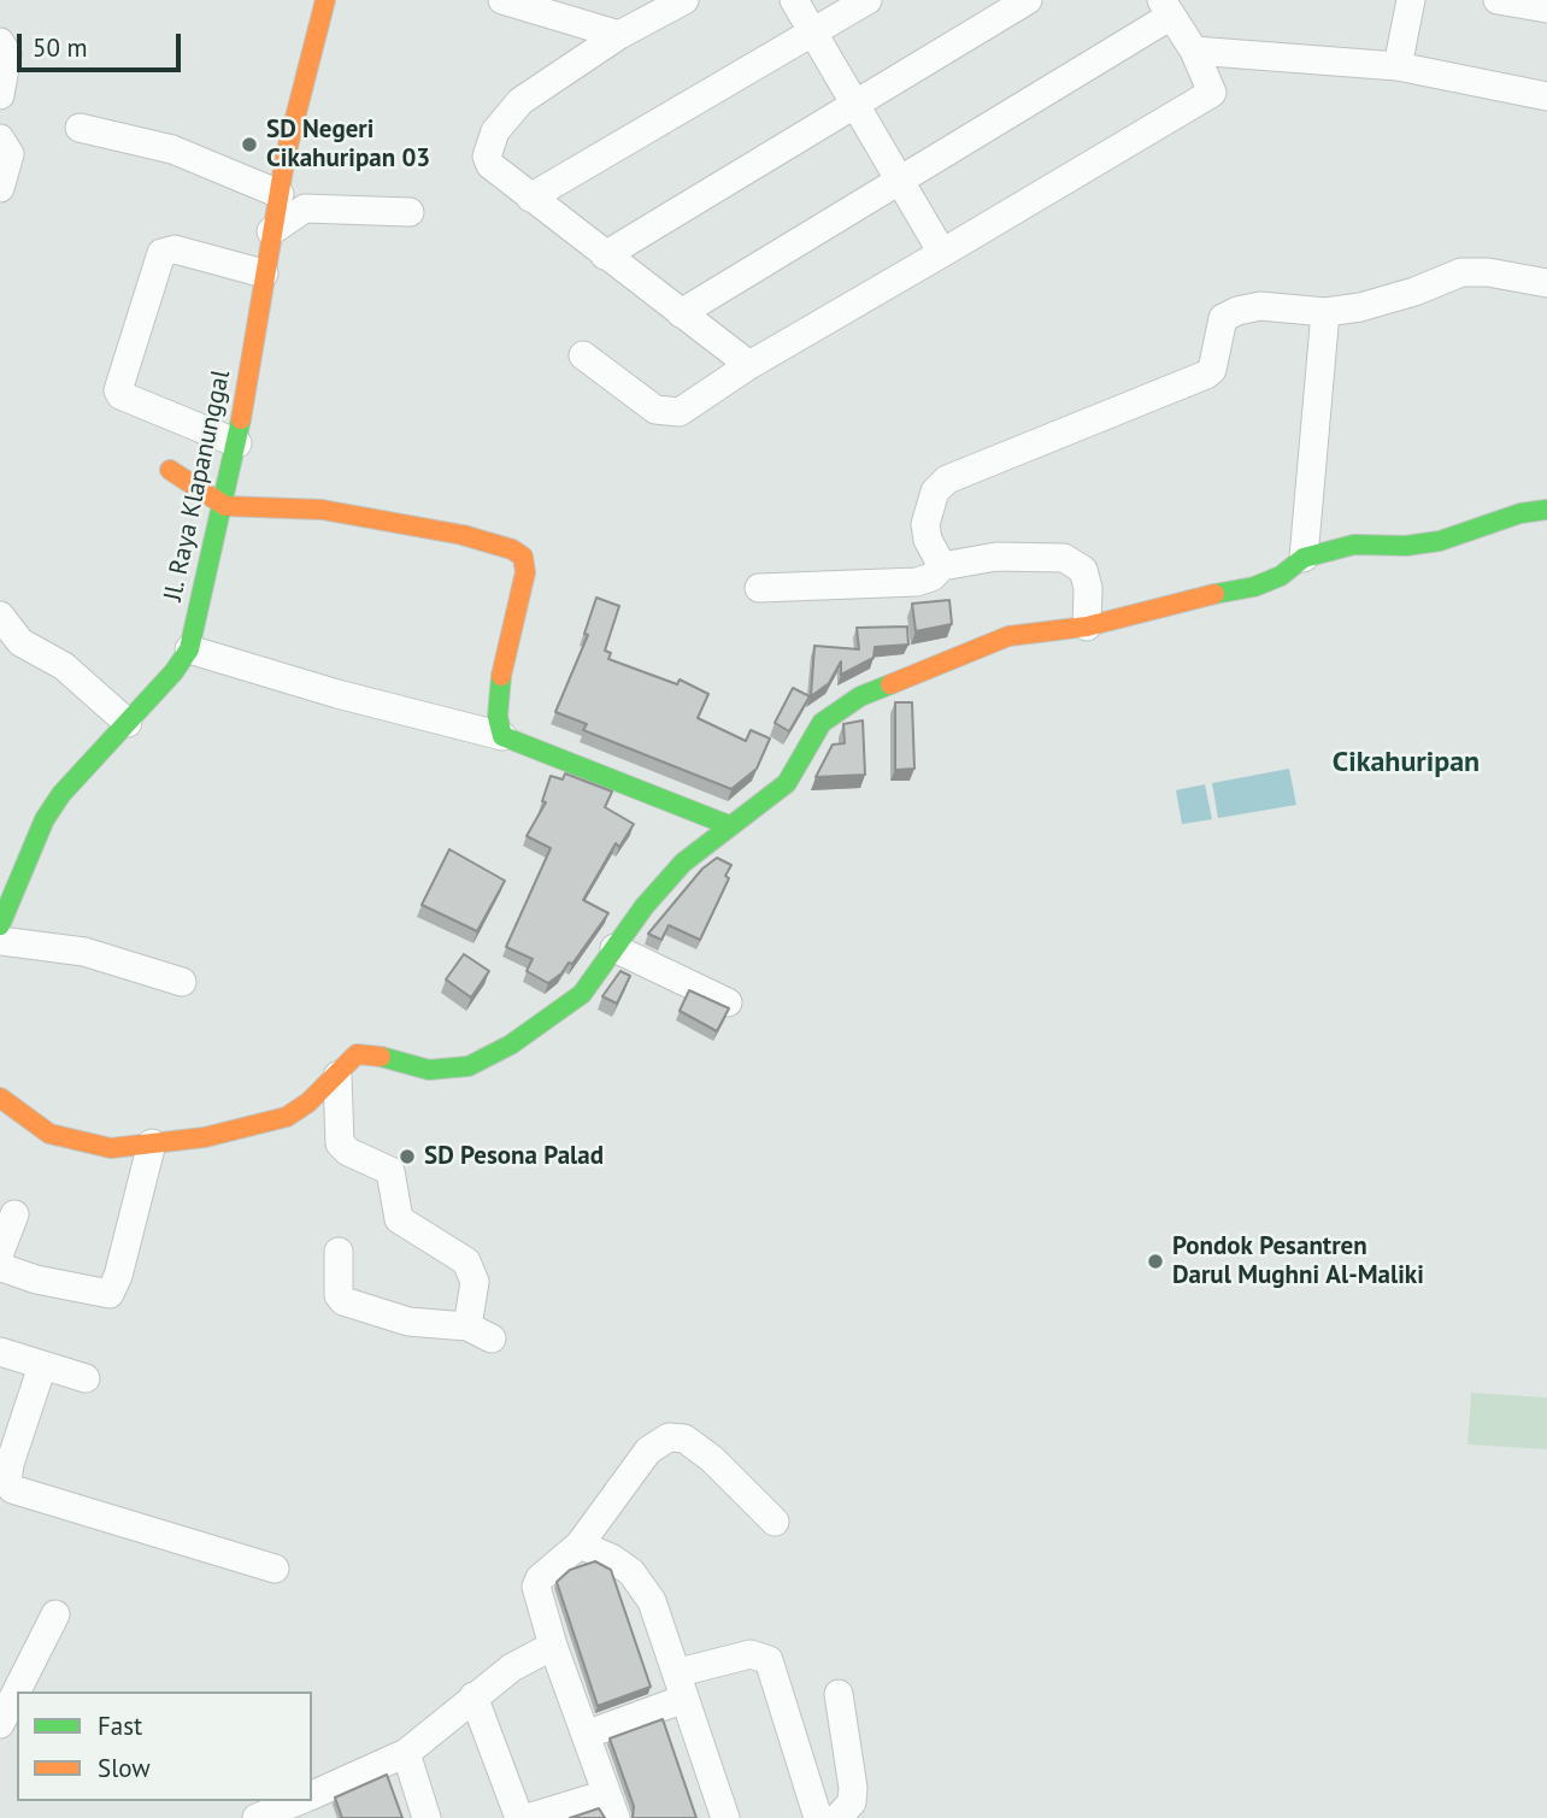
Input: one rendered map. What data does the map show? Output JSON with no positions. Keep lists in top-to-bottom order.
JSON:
{
  "streets": {
    "street": ["Jl. Raya Klapanunggal"]
  },
  "districts": ["Cikahuripan"],
  "places": ["SD Negeri Cikahuripan 03", "SD Pesona Palad", "Pondok Pesantren Darul Mughni Al-Maliki"],
  "legend": ["Fast", "Slow"],
  "scale_bar": "50 m"
}
